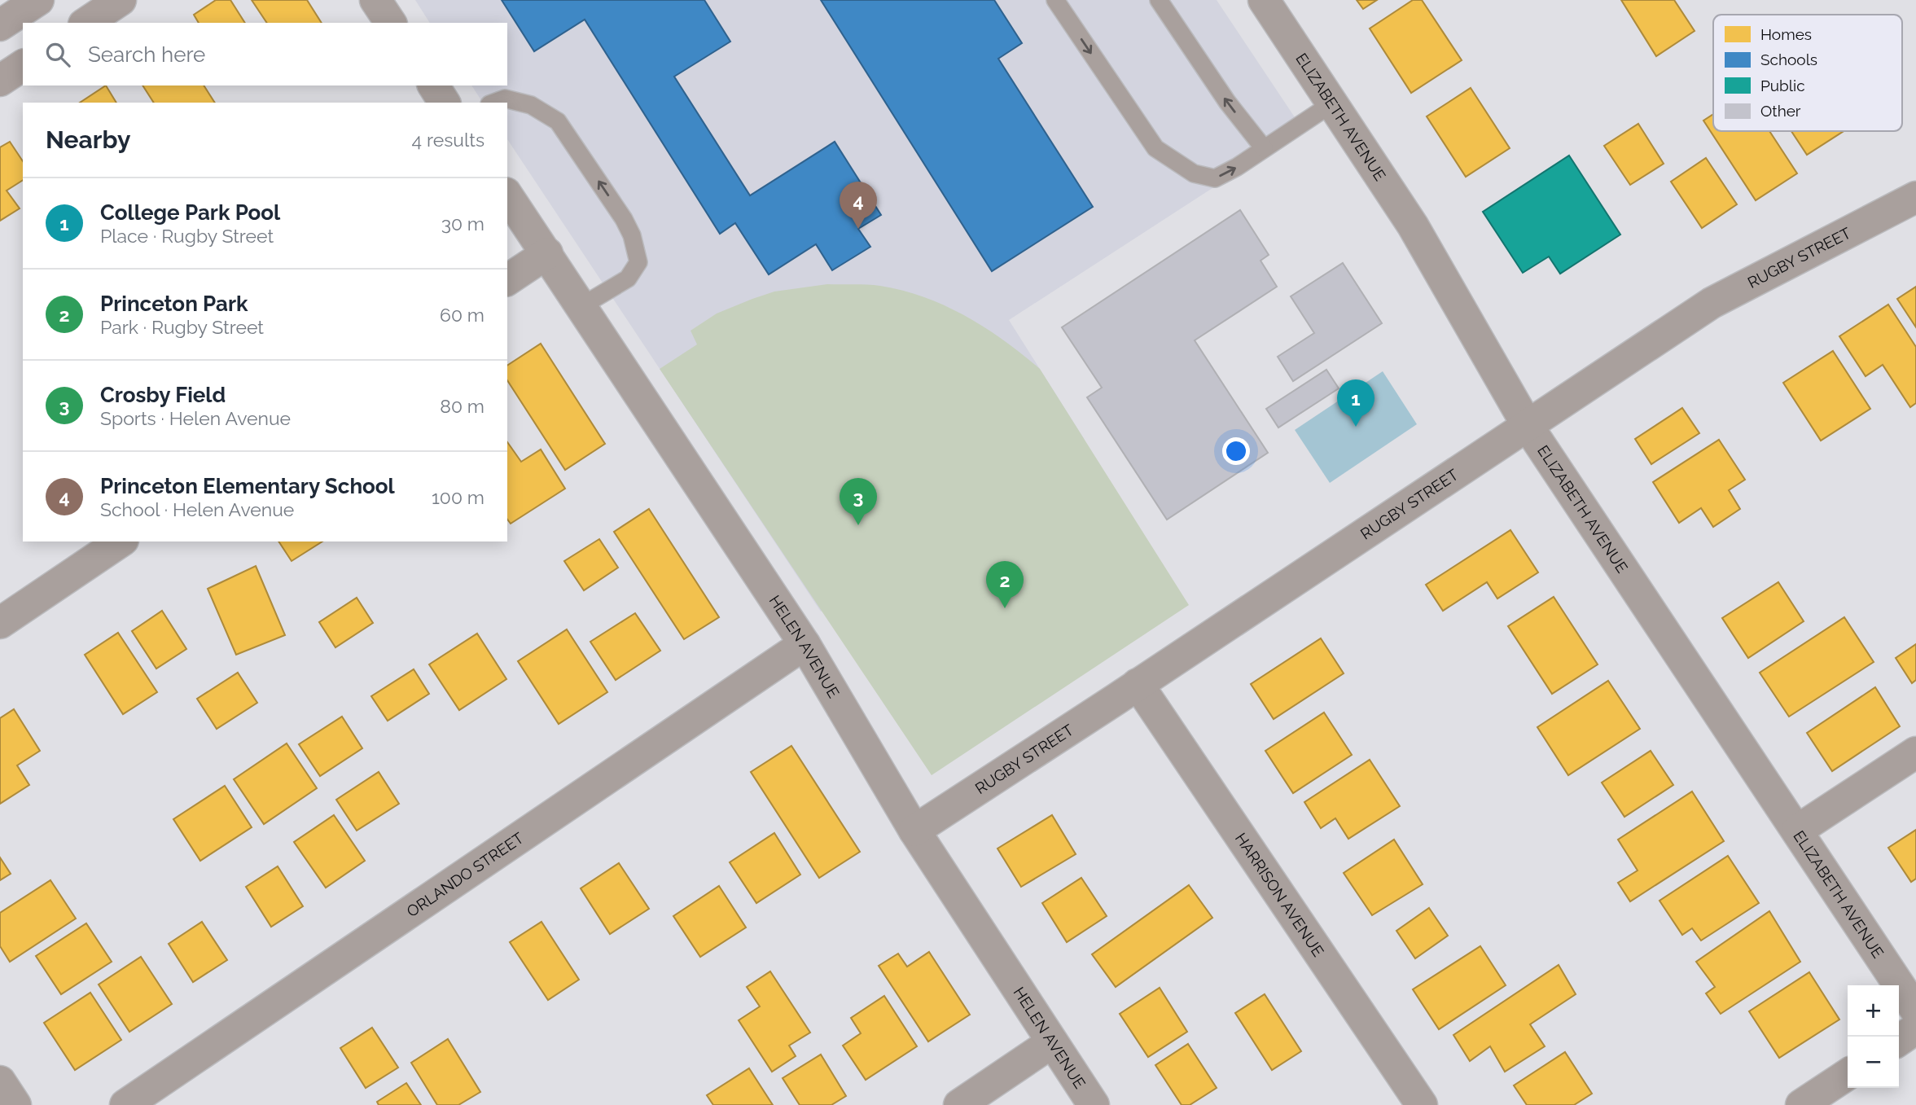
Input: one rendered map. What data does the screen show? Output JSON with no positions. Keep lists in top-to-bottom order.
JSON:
{
  "streets": {
    "street": [
      "ELIZABETH AVENUE",
      "RUGBY STREET",
      "HELEN AVENUE",
      "ORLANDO STREET",
      "HARRISON AVENUE"
    ]
  },
  "crossings": [
    ["ELIZABETH AVENUE", "RUGBY STREET"],
    ["RUGBY STREET", "HELEN AVENUE"],
    ["RUGBY STREET", "HARRISON AVENUE"],
    ["HELEN AVENUE", "ORLANDO STREET"]
  ],
  "legend": [
    "Homes",
    "Schools",
    "Public",
    "Other"
  ],
  "page": {
    "search": "Search here",
    "heading": ["Nearby", "4 results"],
    "list": [
      {
        "mark": "1",
        "name": "College Park Pool",
        "note": "Place · Rugby Street",
        "value": "30 m"
      },
      {
        "mark": "2",
        "name": "Princeton Park",
        "note": "Park · Rugby Street",
        "value": "60 m"
      },
      {
        "mark": "3",
        "name": "Crosby Field",
        "note": "Sports · Helen Avenue",
        "value": "80 m"
      },
      {
        "mark": "4",
        "name": "Princeton Elementary School",
        "note": "School · Helen Avenue",
        "value": "100 m"
      }
    ],
    "pins": [
      "4",
      "1",
      "3",
      "2"
    ],
    "map_buttons": ["+", "−"]
  }
}
